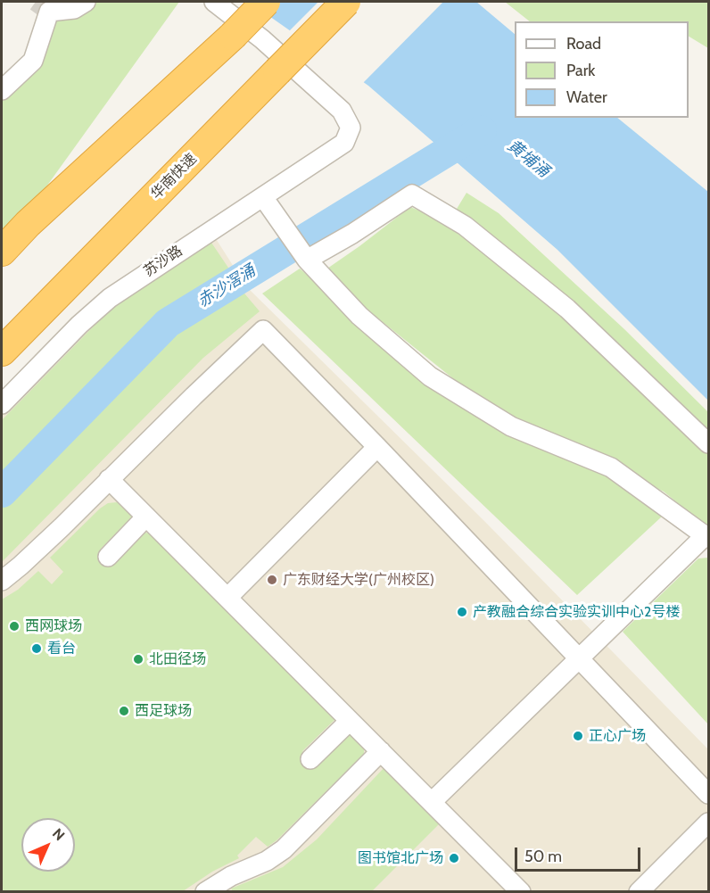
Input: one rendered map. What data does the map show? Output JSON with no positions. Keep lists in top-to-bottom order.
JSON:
{
  "streets": {
    "highway": ["华南快速"],
    "street": ["苏沙路"]
  },
  "water": ["黄埔涌", "赤沙滘涌"],
  "places": [
    "广东财经大学(广州校区)",
    "产教融合综合实验实训中心2号楼",
    "西网球场",
    "看台",
    "北田径场",
    "西足球场",
    "正心广场",
    "图书馆北广场"
  ],
  "legend": ["Road", "Park", "Water"],
  "scale_bar": "50 m",
  "north": "top right"
}
